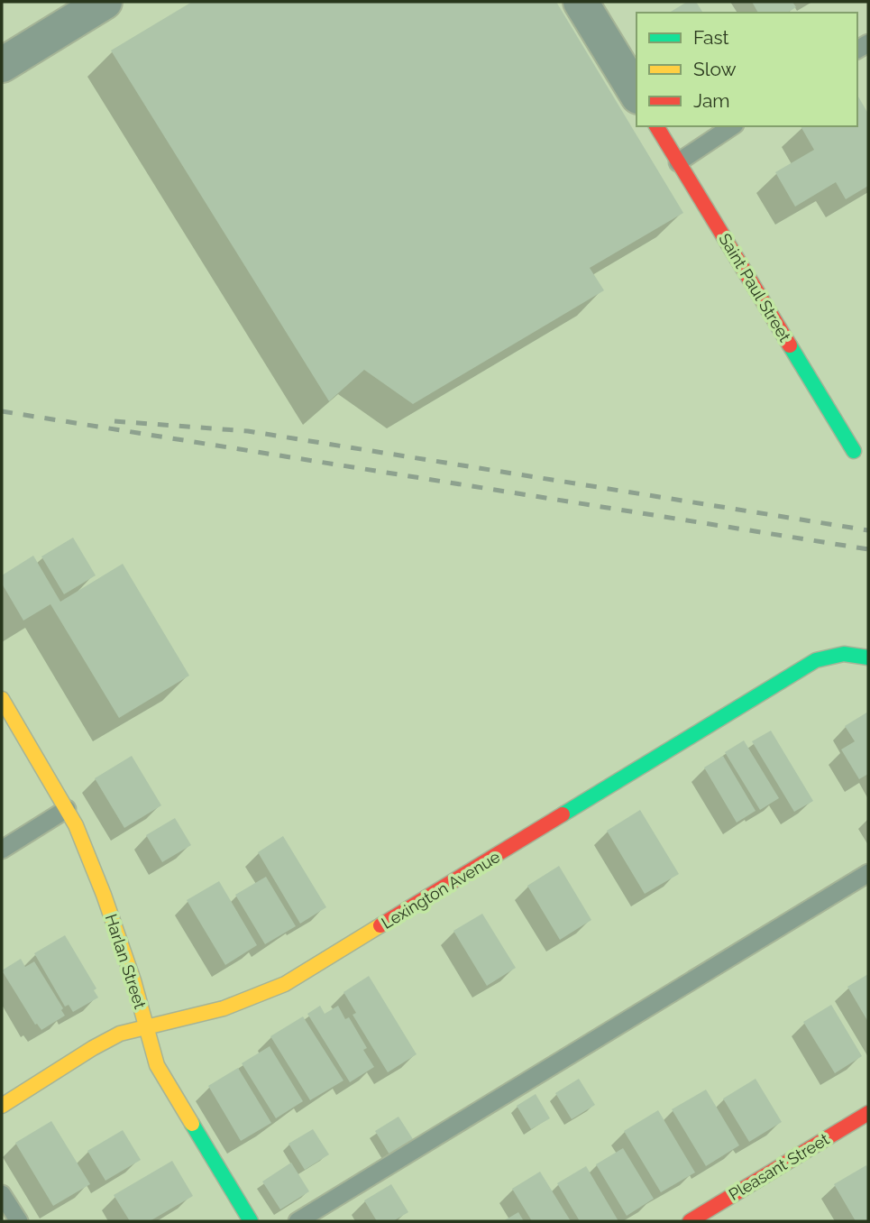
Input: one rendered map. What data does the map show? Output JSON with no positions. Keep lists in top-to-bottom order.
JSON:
{
  "streets": {
    "street": [
      "Saint Paul Street",
      "Lexington Avenue",
      "Harlan Street",
      "Pleasant Street"
    ]
  },
  "crossings": [
    ["Lexington Avenue", "Harlan Street"]
  ],
  "legend": ["Fast", "Slow", "Jam"]
}
